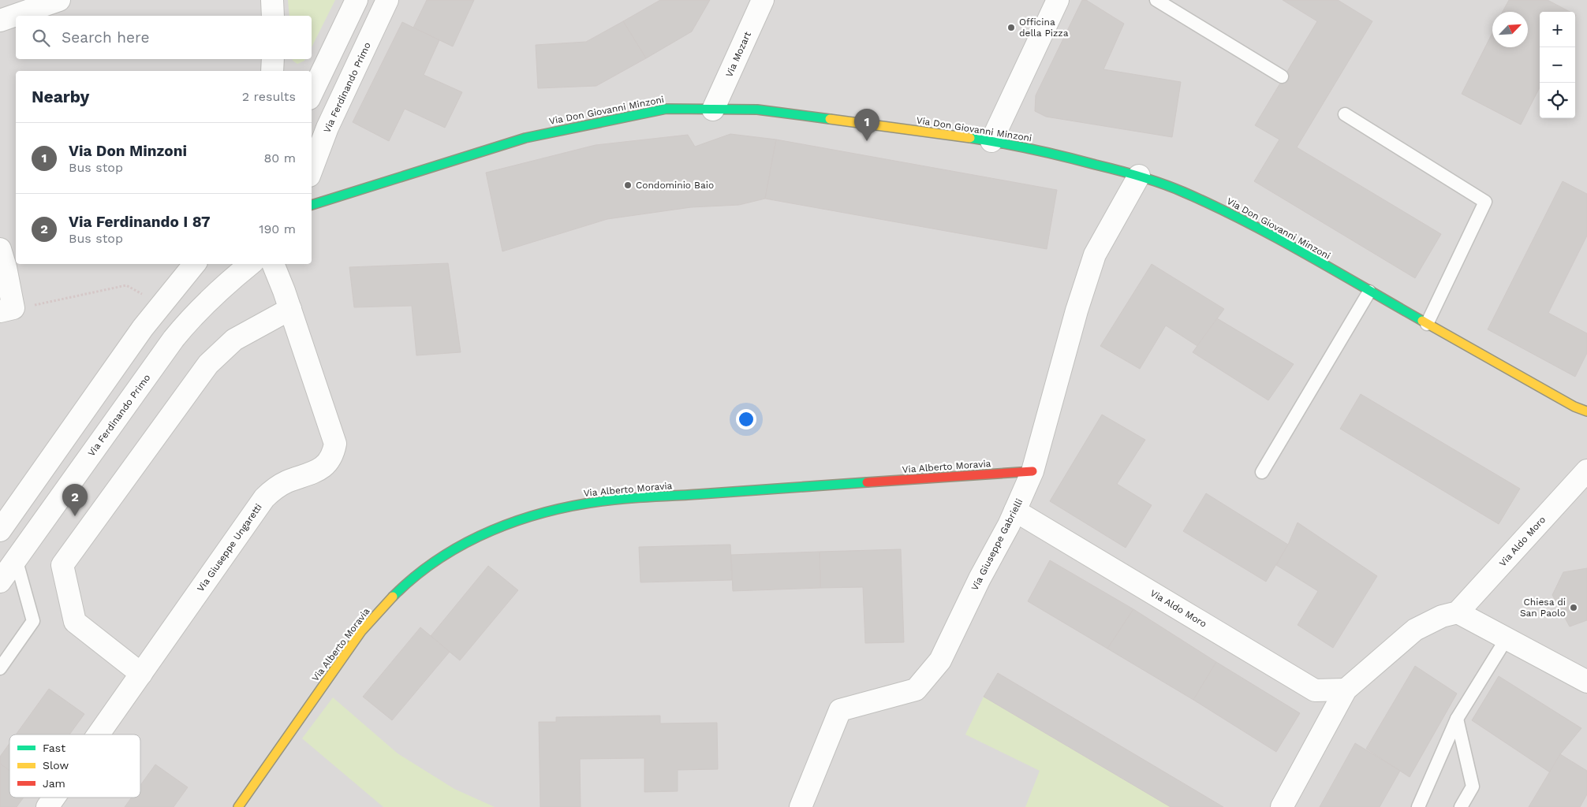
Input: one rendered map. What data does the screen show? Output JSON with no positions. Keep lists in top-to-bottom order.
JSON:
{
  "streets": {
    "street": [
      "Via Mozart",
      "Via Ferdinando Primo",
      "Via Don Giovanni Minzoni",
      "Via Alberto Moravia",
      "Via Aldo Moro",
      "Via Giuseppe Gabrielli",
      "Via Giuseppe Ungaretti"
    ]
  },
  "crossings": [
    ["Via Mozart", "Via Don Giovanni Minzoni"],
    ["Via Don Giovanni Minzoni", "Via Giuseppe Gabrielli"],
    ["Via Alberto Moravia", "Via Giuseppe Gabrielli"],
    ["Via Aldo Moro", "Via Giuseppe Gabrielli"]
  ],
  "places": ["Officina della Pizza", "Condominio Baio", "Chiesa di San Paolo"],
  "legend": ["Fast", "Slow", "Jam"],
  "north": "top right",
  "page": {
    "map_buttons": ["+", "−"],
    "search": "Search here",
    "heading": ["Nearby", "2 results"],
    "pins": ["1", "2"],
    "list": [
      {
        "mark": "1",
        "name": "Via Don Minzoni",
        "note": "Bus stop",
        "value": "80 m"
      },
      {
        "mark": "2",
        "name": "Via Ferdinando I 87",
        "note": "Bus stop",
        "value": "190 m"
      }
    ]
  }
}
